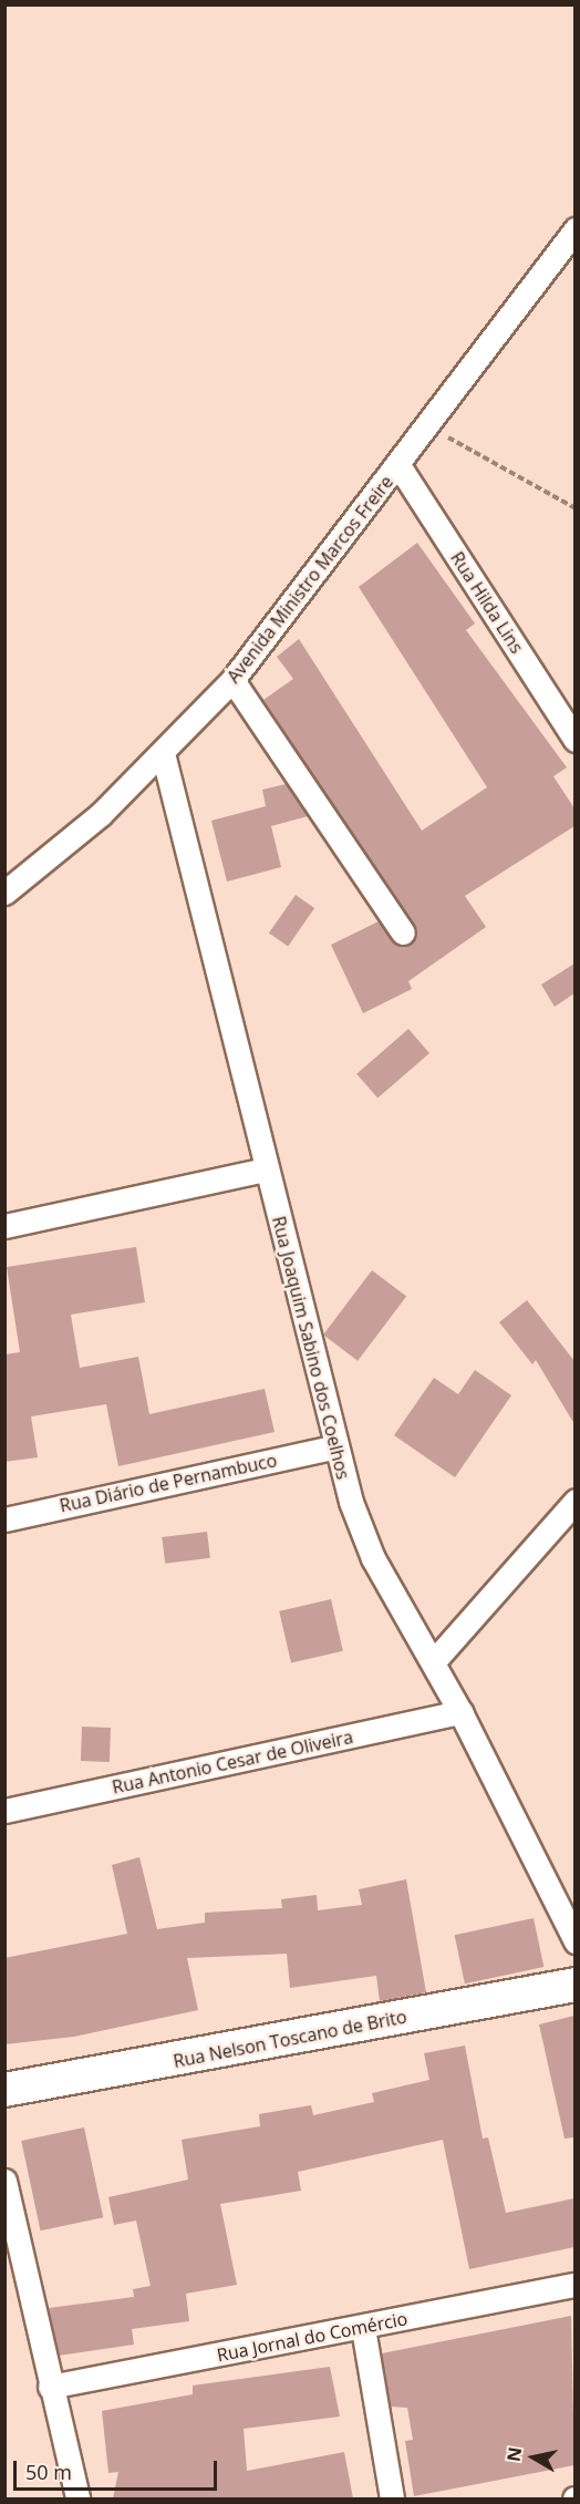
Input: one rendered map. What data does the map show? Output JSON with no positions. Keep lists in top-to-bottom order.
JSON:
{
  "streets": {
    "main road": ["Rua Nelson Toscano de Brito"],
    "street": [
      "Avenida Ministro Marcos Freire",
      "Rua Hilda Lins",
      "Rua Joaquim Sabino dos Coelhos",
      "Rua Diário de Pernambuco",
      "Rua Antonio Cesar de Oliveira",
      "Rua Jornal do Comércio"
    ]
  },
  "crossings": [
    ["Avenida Ministro Marcos Freire", "Rua Hilda Lins"],
    ["Avenida Ministro Marcos Freire", "Rua Joaquim Sabino dos Coelhos"],
    ["Rua Joaquim Sabino dos Coelhos", "Rua Diário de Pernambuco"],
    ["Rua Joaquim Sabino dos Coelhos", "Rua Antonio Cesar de Oliveira"]
  ],
  "scale_bar": "50 m",
  "north": "left"
}
